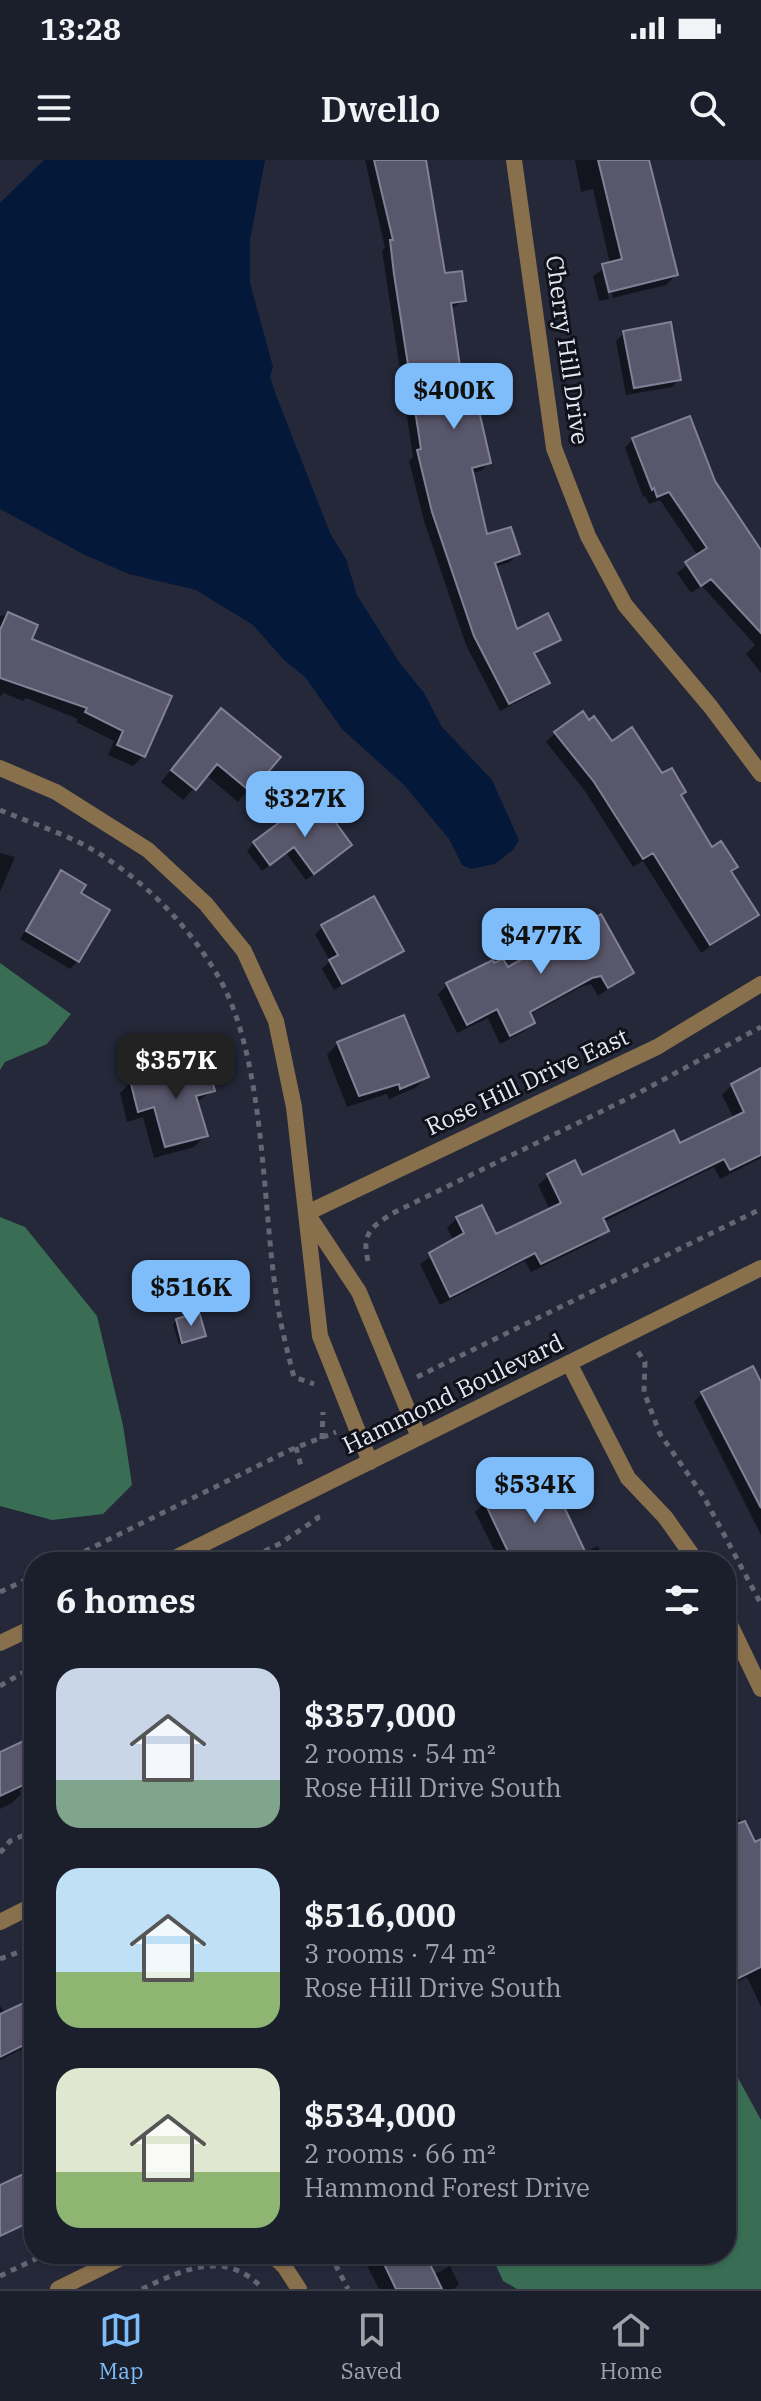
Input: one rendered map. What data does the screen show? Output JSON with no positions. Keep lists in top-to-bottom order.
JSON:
{
  "streets": {
    "street": ["Cherry Hill Drive", "Rose Hill Drive East", "Hammond Boulevard"]
  },
  "page": {
    "status": "13:28",
    "header": "Dwello",
    "price": [
      "$400K",
      "$327K",
      "$477K",
      "$357K",
      "$516K",
      "$534K"
    ],
    "heading": "6 homes",
    "list": [
      {
        "name": "$357,000",
        "note": "2 rooms · 54 m² · Rose Hill Drive South"
      },
      {
        "name": "$516,000",
        "note": "3 rooms · 74 m² · Rose Hill Drive South"
      },
      {
        "name": "$534,000",
        "note": "2 rooms · 66 m² · Hammond Forest Drive"
      }
    ],
    "tabs": ["Map", "Saved", "Home"]
  }
}
